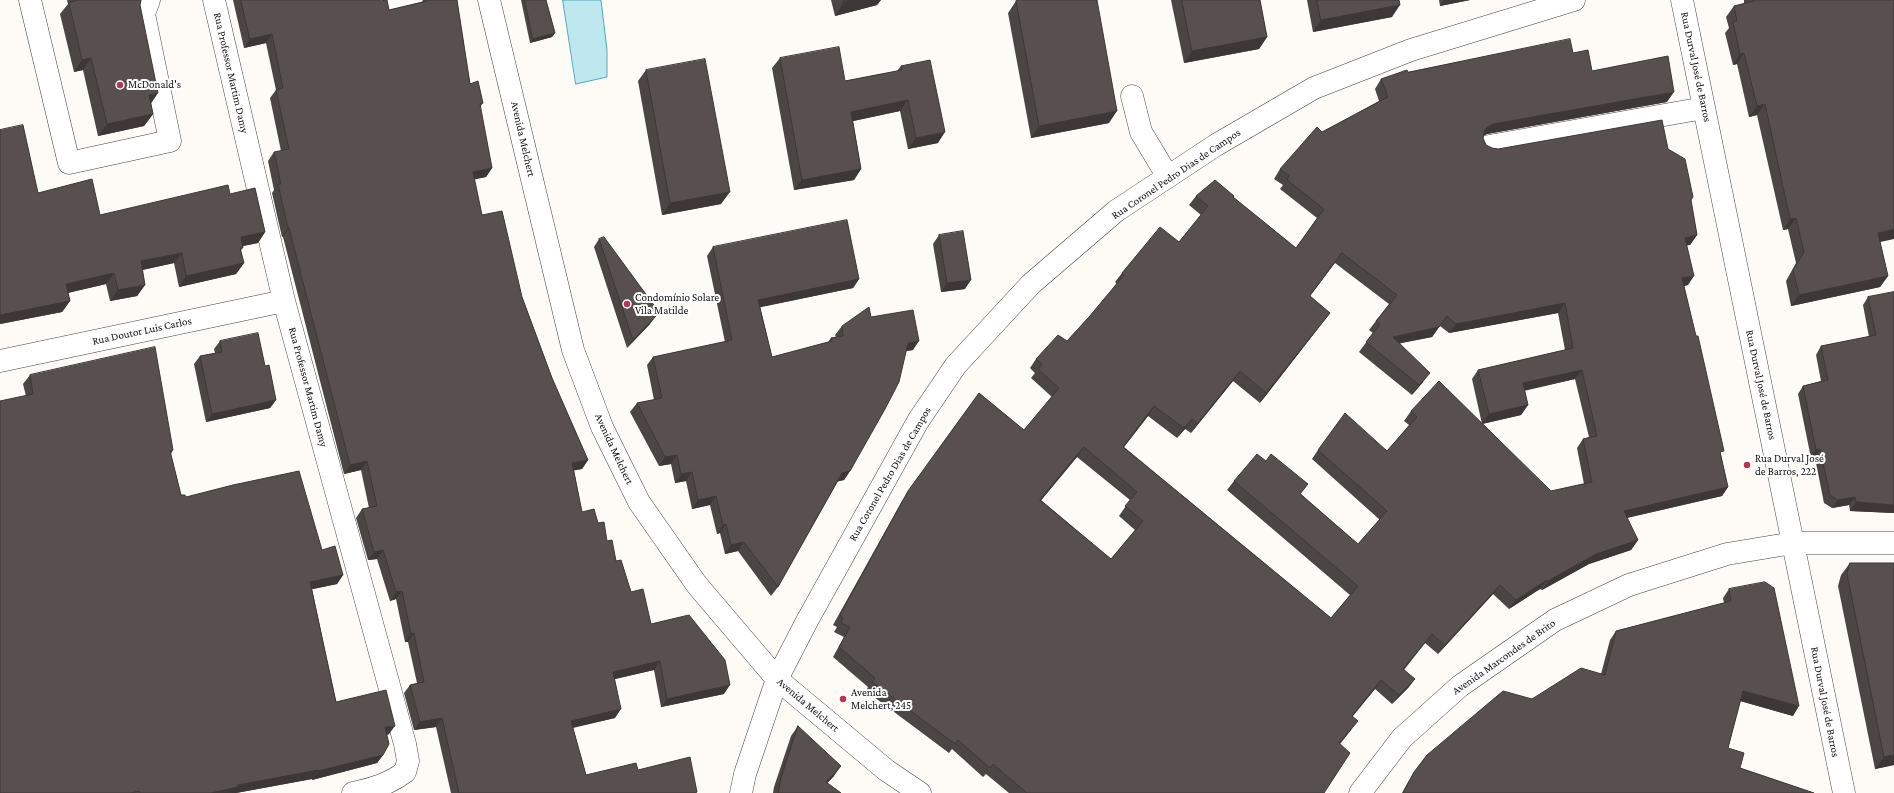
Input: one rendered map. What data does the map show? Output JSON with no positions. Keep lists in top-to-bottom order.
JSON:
{
  "streets": {
    "street": [
      "Rua Durval José de Barros",
      "Rua Professor Martim Damy",
      "Avenida Melchert",
      "Rua Coronel Pedro Dias de Campos",
      "Rua Doutor Luis Carlos",
      "Avenida Marcondes de Brito"
    ]
  },
  "crossings": [
    ["Rua Durval José de Barros", "Avenida Marcondes de Brito"],
    ["Rua Professor Martim Damy", "Rua Doutor Luis Carlos"],
    ["Avenida Melchert", "Rua Coronel Pedro Dias de Campos"]
  ],
  "places": [
    "McDonald's",
    "Condomínio Solare Vila Matilde",
    "Rua Durval José de Barros, 222",
    "Avenida Melchert, 245"
  ]
}
